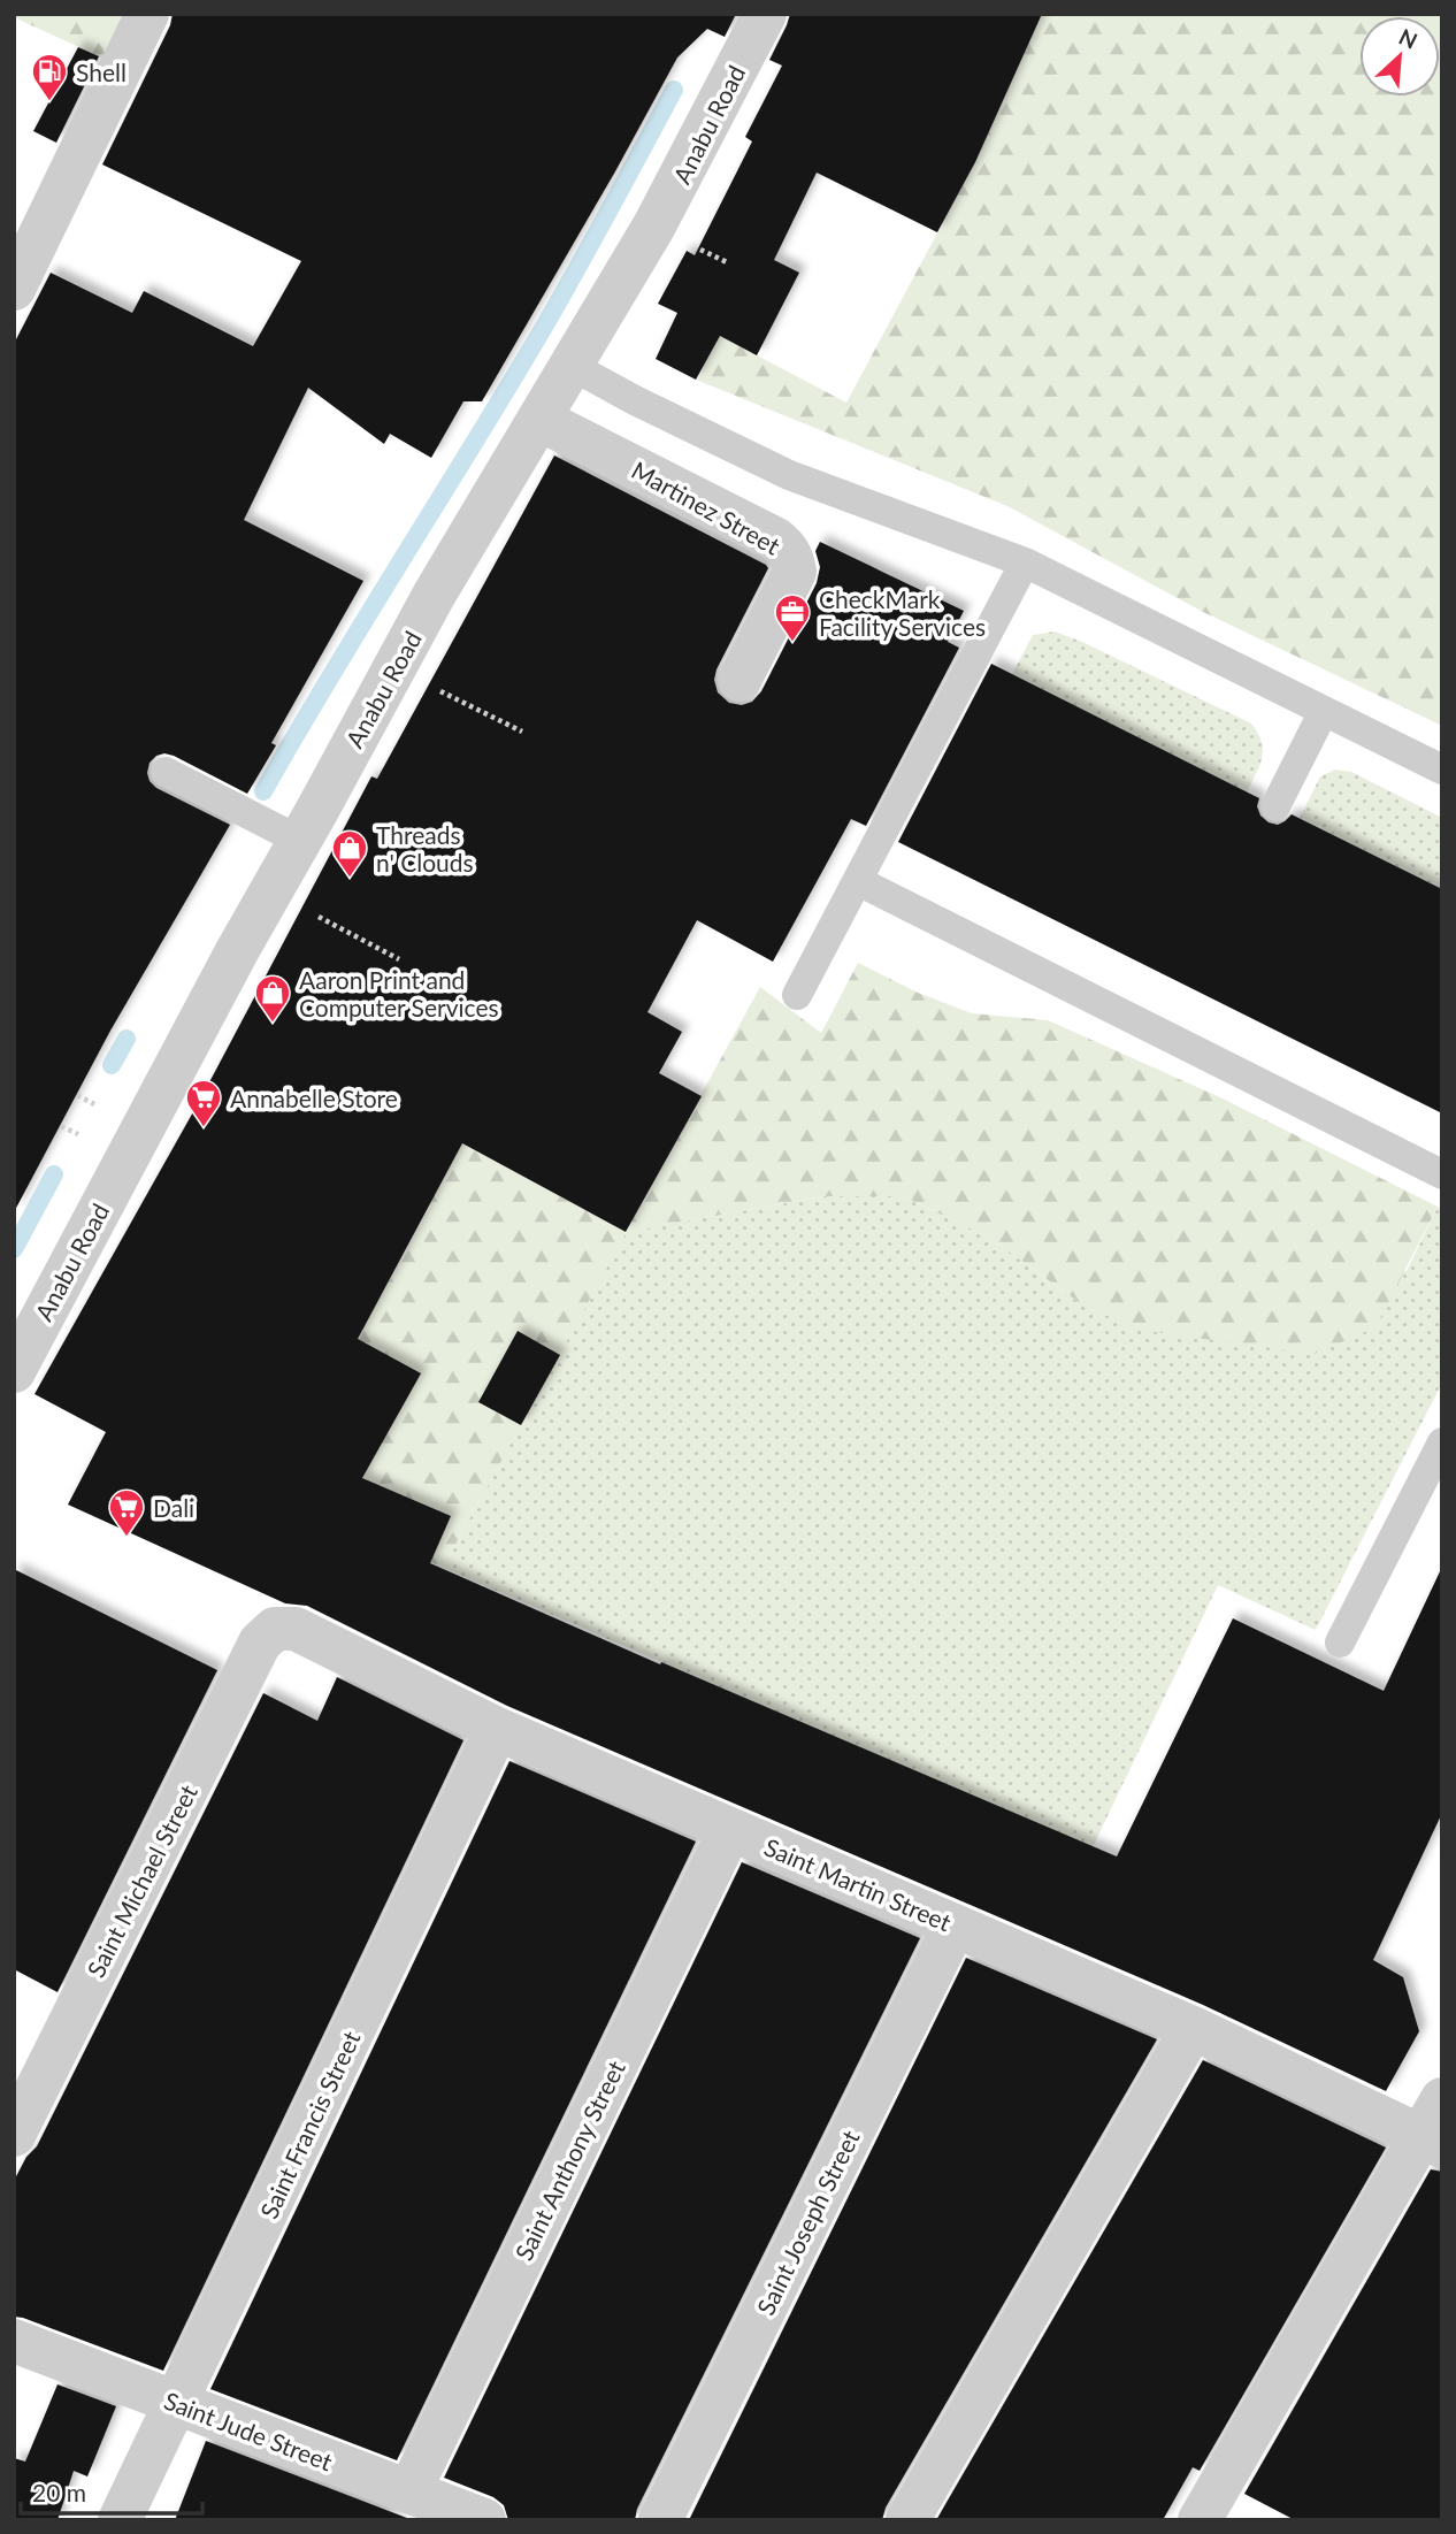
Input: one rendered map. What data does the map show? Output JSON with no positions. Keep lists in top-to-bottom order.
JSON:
{
  "streets": {
    "street": [
      "Anabu Road",
      "Martinez Street",
      "Saint Michael Street",
      "Saint Martin Street",
      "Saint Francis Street",
      "Saint Anthony Street",
      "Saint Joseph Street",
      "Saint Jude Street"
    ]
  },
  "crossings": [
    ["Anabu Road", "Martinez Street"],
    ["Saint Michael Street", "Saint Martin Street"],
    ["Saint Martin Street", "Saint Francis Street"],
    ["Saint Martin Street", "Saint Anthony Street"],
    ["Saint Martin Street", "Saint Joseph Street"],
    ["Saint Francis Street", "Saint Jude Street"],
    ["Saint Anthony Street", "Saint Jude Street"]
  ],
  "places": {
    "fuel station": ["Shell"],
    "office": ["CheckMark Facility Services"],
    "shop": ["Threads n' Clouds", "Aaron Print and Computer Services"],
    "supermarket": ["Annabelle Store", "Dali"]
  },
  "scale_bar": "20 m",
  "north": "top right"
}
